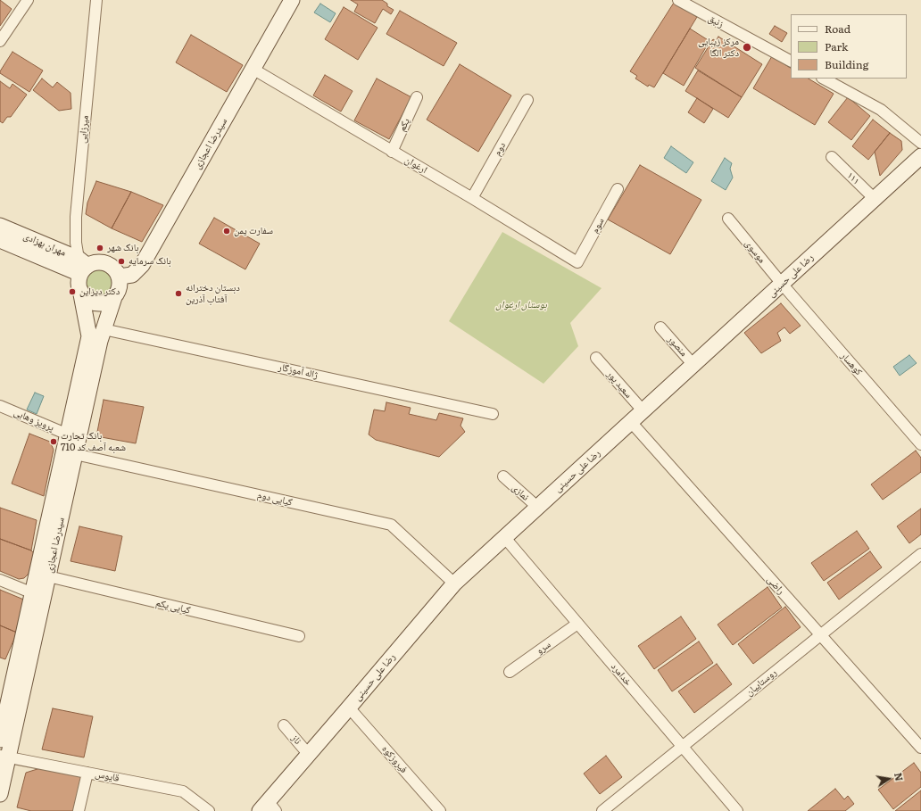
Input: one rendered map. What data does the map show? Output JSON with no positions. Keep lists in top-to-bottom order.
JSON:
{
  "streets": {
    "main road": ["سیدرضا اعجازی", "مهران بهزادی", "رضا علی حسینی"],
    "street": [
      "زنبق",
      "یکم",
      "میرزایی",
      "دوم",
      "ارغوان",
      "۱۱۱",
      "سوم",
      "موسوی",
      "منصور",
      "کوهسار",
      "ژاله آموزگار",
      "سعید پور",
      "پرویز وهابی",
      "نمازی",
      "کیایی دوم",
      "راضی",
      "کیایی یکم",
      "سرو",
      "خدامرد",
      "روستاییان",
      "ناز",
      "فیروزکوه",
      "قایوس"
    ]
  },
  "crossings": [
    ["یکم", "ارغوان"],
    ["میرزایی", "سیدرضا اعجازی"],
    ["میرزایی", "مهران بهزادی"],
    ["سیدرضا اعجازی", "ارغوان"],
    ["سیدرضا اعجازی", "مهران بهزادی"],
    ["سیدرضا اعجازی", "ژاله آموزگار"],
    ["سیدرضا اعجازی", "پرویز وهابی"],
    ["سیدرضا اعجازی", "کیایی دوم"],
    ["سیدرضا اعجازی", "کیایی یکم"],
    ["سیدرضا اعجازی", "قایوس"],
    ["دوم", "ارغوان"],
    ["ارغوان", "سوم"],
    ["۱۱۱", "رضا علی حسینی"],
    ["موسوی", "رضا علی حسینی"],
    ["موسوی", "کوهسار"],
    ["رضا علی حسینی", "منصور"],
    ["رضا علی حسینی", "کوهسار"],
    ["رضا علی حسینی", "سعید پور"],
    ["رضا علی حسینی", "نمازی"],
    ["رضا علی حسینی", "کیایی دوم"],
    ["رضا علی حسینی", "راضی"],
    ["رضا علی حسینی", "خدامرد"],
    ["رضا علی حسینی", "ناز"],
    ["رضا علی حسینی", "فیروزکوه"],
    ["راضی", "روستاییان"],
    ["سرو", "خدامرد"],
    ["خدامرد", "روستاییان"]
  ],
  "parks": ["بوستان ارغوان"],
  "places": [
    "مرکز زیبایی دکتر الگا",
    "سفارت یمن",
    "بانک شهر",
    "بانک سرمایه",
    "دکتر دیزاین",
    "دبستان دخترانه آفتاب آذرین",
    "بانک تجارت شعبه آصف کد 710"
  ],
  "legend": ["Road", "Park", "Building"],
  "north": "right"
}
